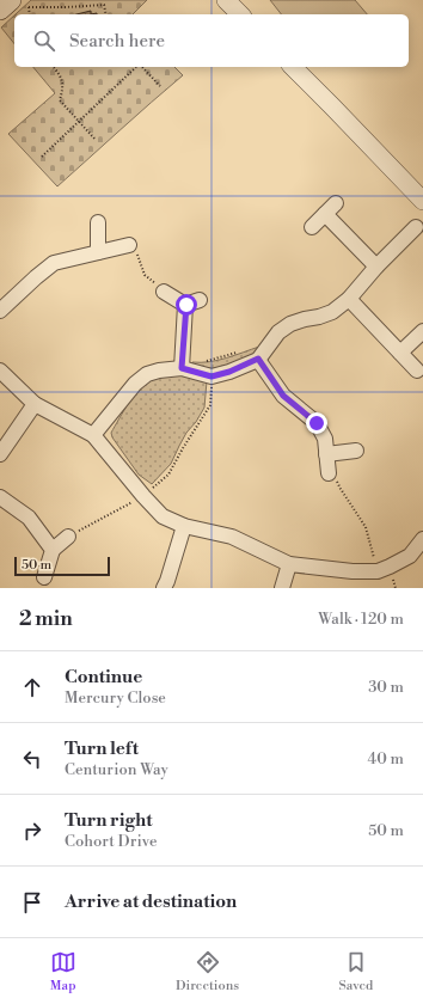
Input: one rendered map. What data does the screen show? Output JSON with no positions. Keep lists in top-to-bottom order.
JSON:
{
  "scale_bar": "50 m",
  "page": {
    "search": "Search here",
    "scale": "50 m",
    "heading": ["2 min", "Walk · 120 m"],
    "list": [
      ["Continue", "Mercury Close", "30 m"],
      ["Turn left", "Centurion Way", "40 m"],
      ["Turn right", "Cohort Drive", "50 m"],
      "Arrive at destination"
    ],
    "nav": ["Map", "Directions", "Saved"]
  }
}
